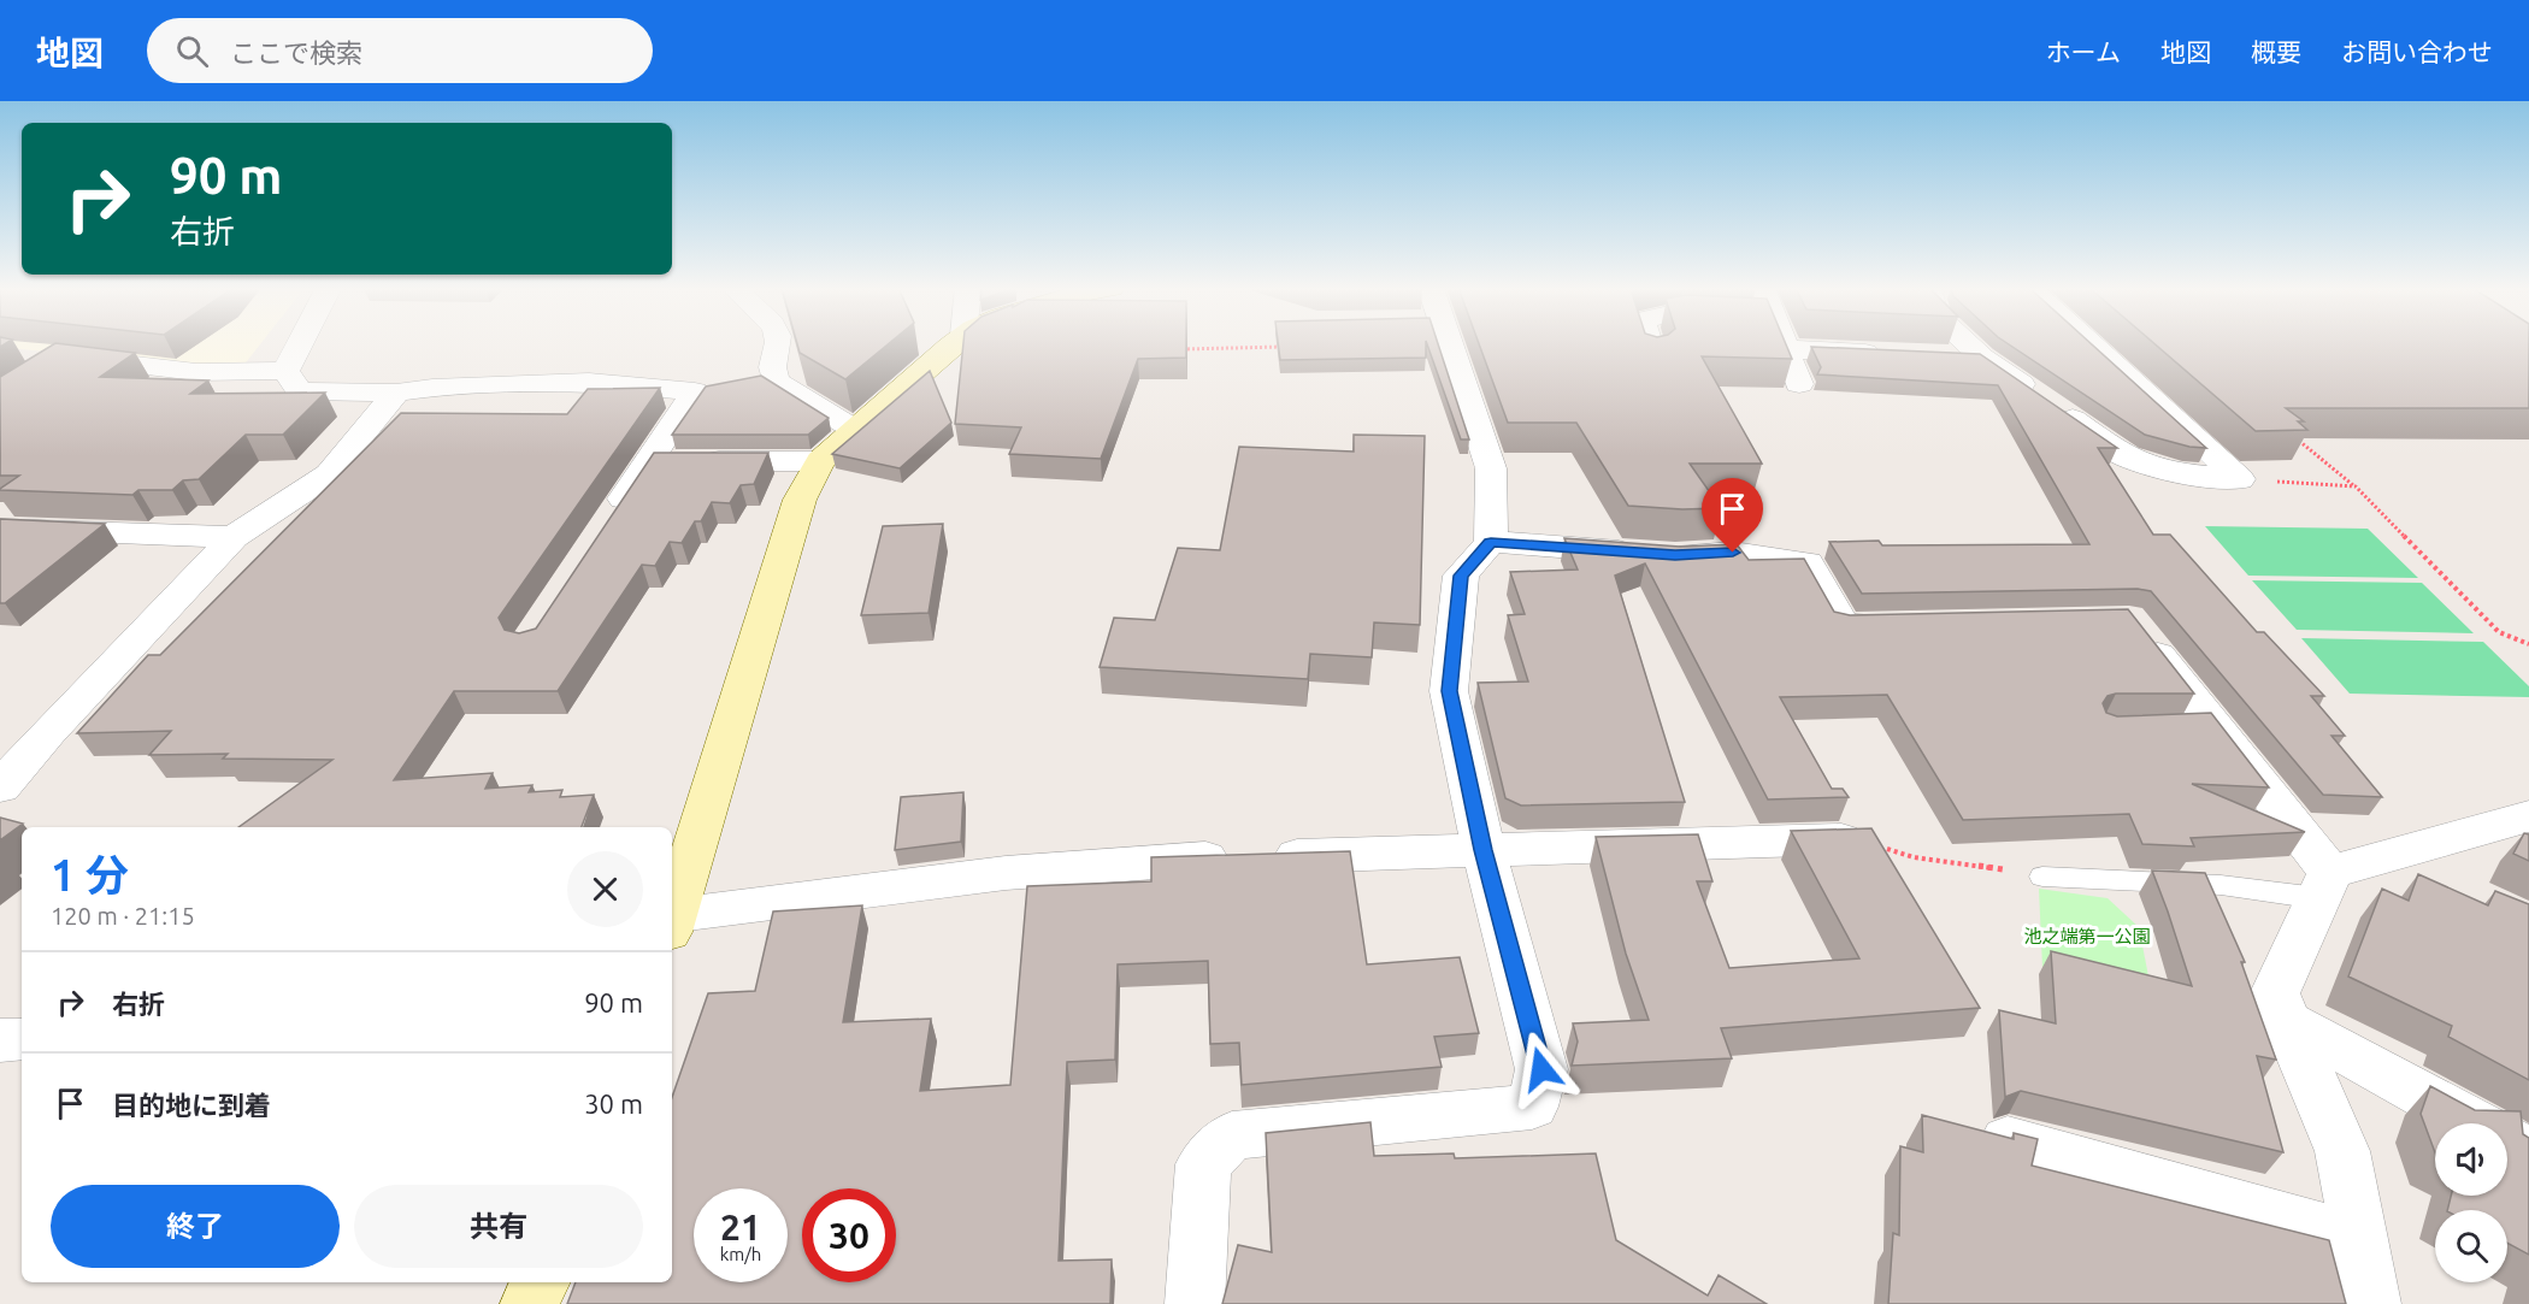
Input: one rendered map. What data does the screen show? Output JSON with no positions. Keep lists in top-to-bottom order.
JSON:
{
  "parks": ["池之端第一公園"],
  "page": {
    "header": "地図",
    "search": "ここで検索",
    "nav": [
      "ホーム",
      "地図",
      "概要",
      "お問い合わせ"
    ],
    "turn": ["90 m", "右折"],
    "heading": ["1 分", "120 m · 21:15"],
    "list": [
      {
        "name": "右折",
        "value": "90 m"
      },
      {
        "name": "目的地に到着",
        "value": "30 m"
      }
    ],
    "buttons": ["終了", "共有"],
    "speed": "21 km/h",
    "limit": "30"
  }
}
